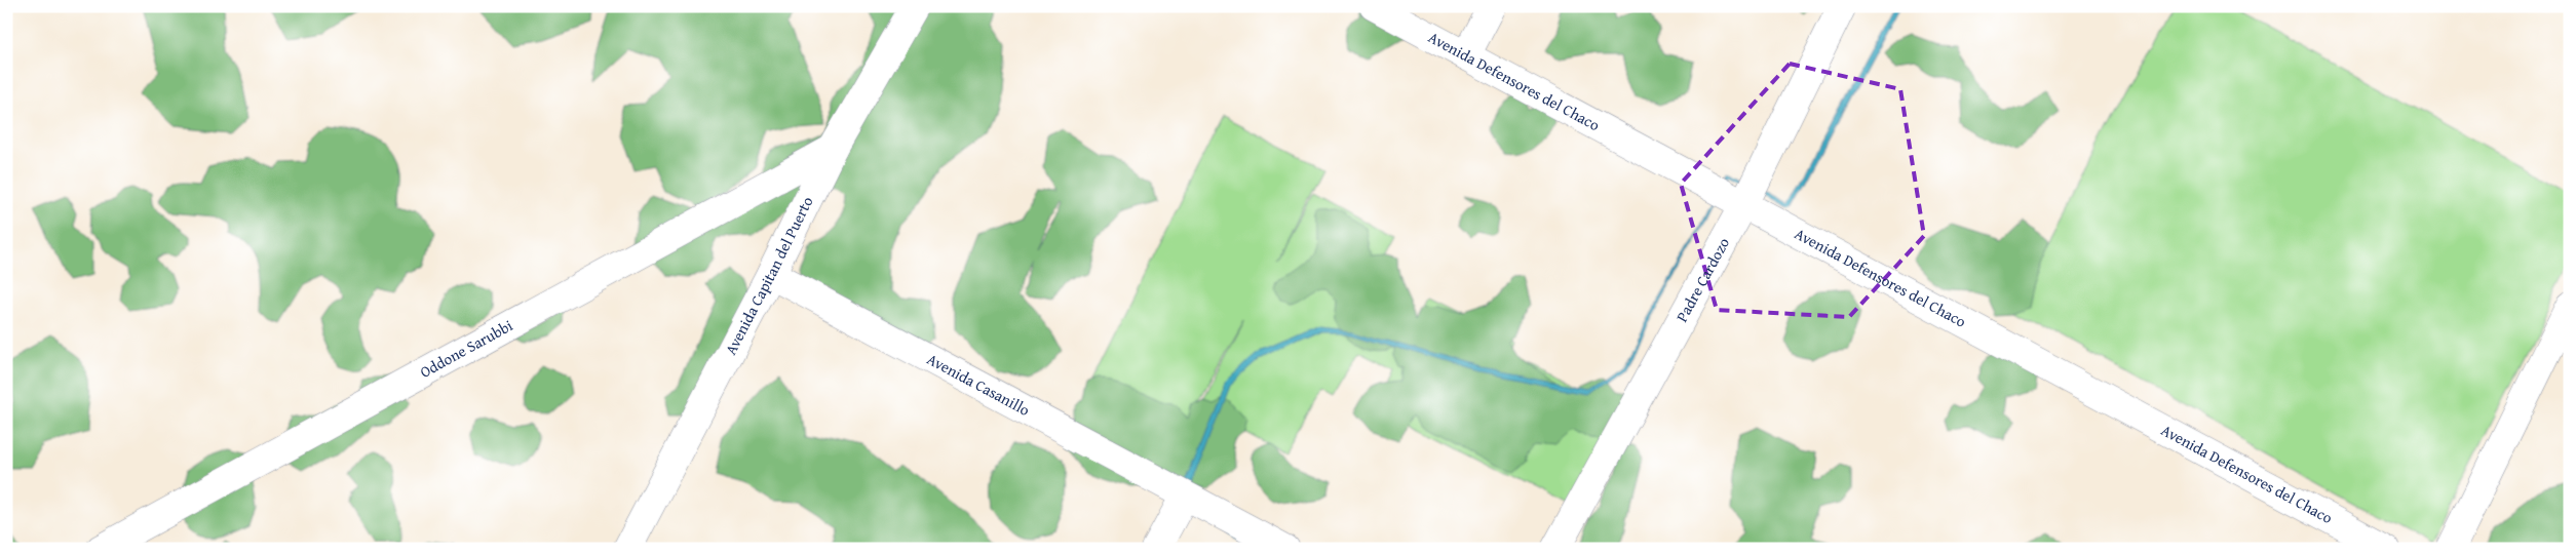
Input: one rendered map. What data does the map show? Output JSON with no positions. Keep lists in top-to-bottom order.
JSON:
{
  "streets": {
    "street": [
      "Avenida Defensores del Chaco",
      "Avenida Capitan del Puerto",
      "Padre Cardozo",
      "Oddone Sarubbi",
      "Avenida Casanillo"
    ]
  },
  "crossings": [
    ["Avenida Defensores del Chaco", "Padre Cardozo"],
    ["Avenida Capitan del Puerto", "Oddone Sarubbi"],
    ["Avenida Capitan del Puerto", "Avenida Casanillo"]
  ]
}
